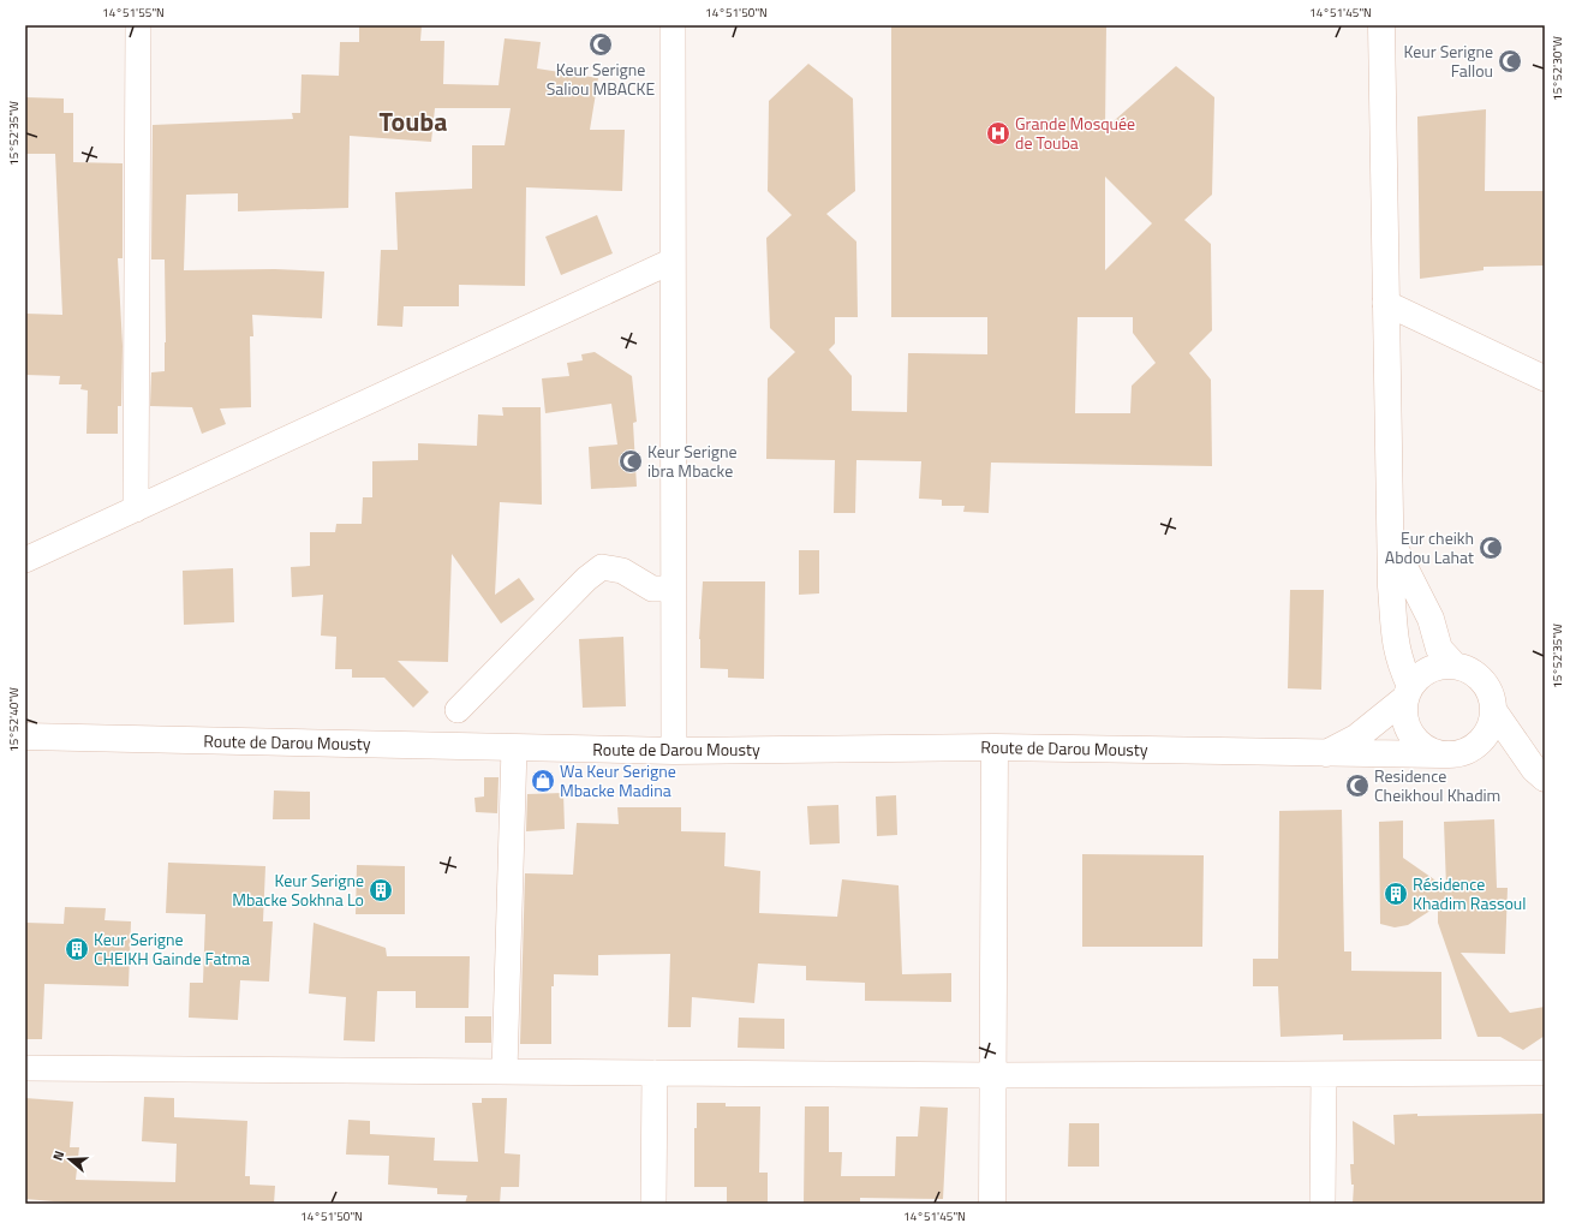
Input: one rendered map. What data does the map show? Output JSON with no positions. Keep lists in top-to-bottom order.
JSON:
{
  "streets": {
    "main road": ["Route de Darou Mousty"]
  },
  "districts": ["Touba"],
  "places": {
    "mosque": [
      "Keur Serigne Saliou MBACKE",
      "Keur Serigne Fallou",
      "Keur Serigne ibra Mbacke",
      "Eur cheikh Abdou Lahat",
      "Residence Cheikhoul Khadim"
    ],
    "hospital": ["Grande Mosquée de Touba"],
    "shop": ["Wa Keur Serigne Mbacke Madina"],
    "building": ["Keur Serigne Mbacke Sokhna Lo", "Résidence Khadim Rassoul", "Keur Serigne CHEIKH Gainde Fatma"]
  },
  "north": "left",
  "coordinates": [
    "14°51'55\"N",
    "14°51'50\"N",
    "14°51'45\"N",
    "15°52'30\"W",
    "15°52'35\"W",
    "15°52'40\"W"
  ]
}
